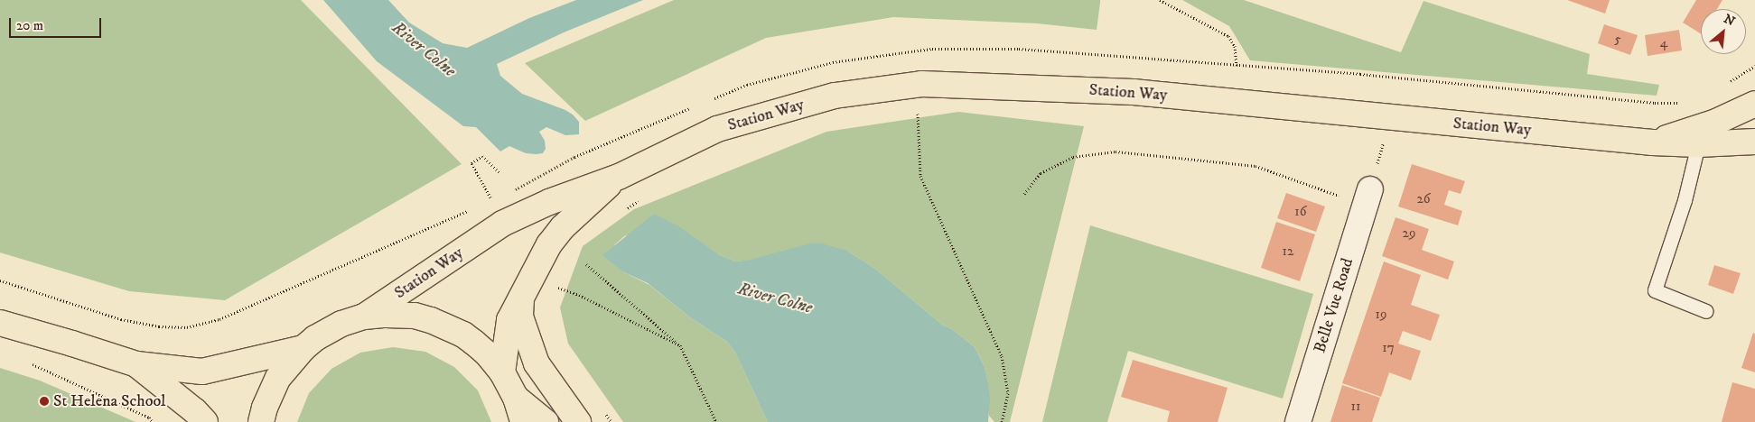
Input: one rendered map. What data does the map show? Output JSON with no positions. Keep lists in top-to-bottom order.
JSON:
{
  "streets": {
    "main road": ["Station Way"],
    "street": ["Belle Vue Road"]
  },
  "water": ["River Colne"],
  "places": ["St Helena School"],
  "house_numbers": [
    "5",
    "4",
    "26",
    "16",
    "29",
    "12",
    "19",
    "17",
    "11"
  ],
  "scale_bar": "20 m",
  "north": "top right"
}
